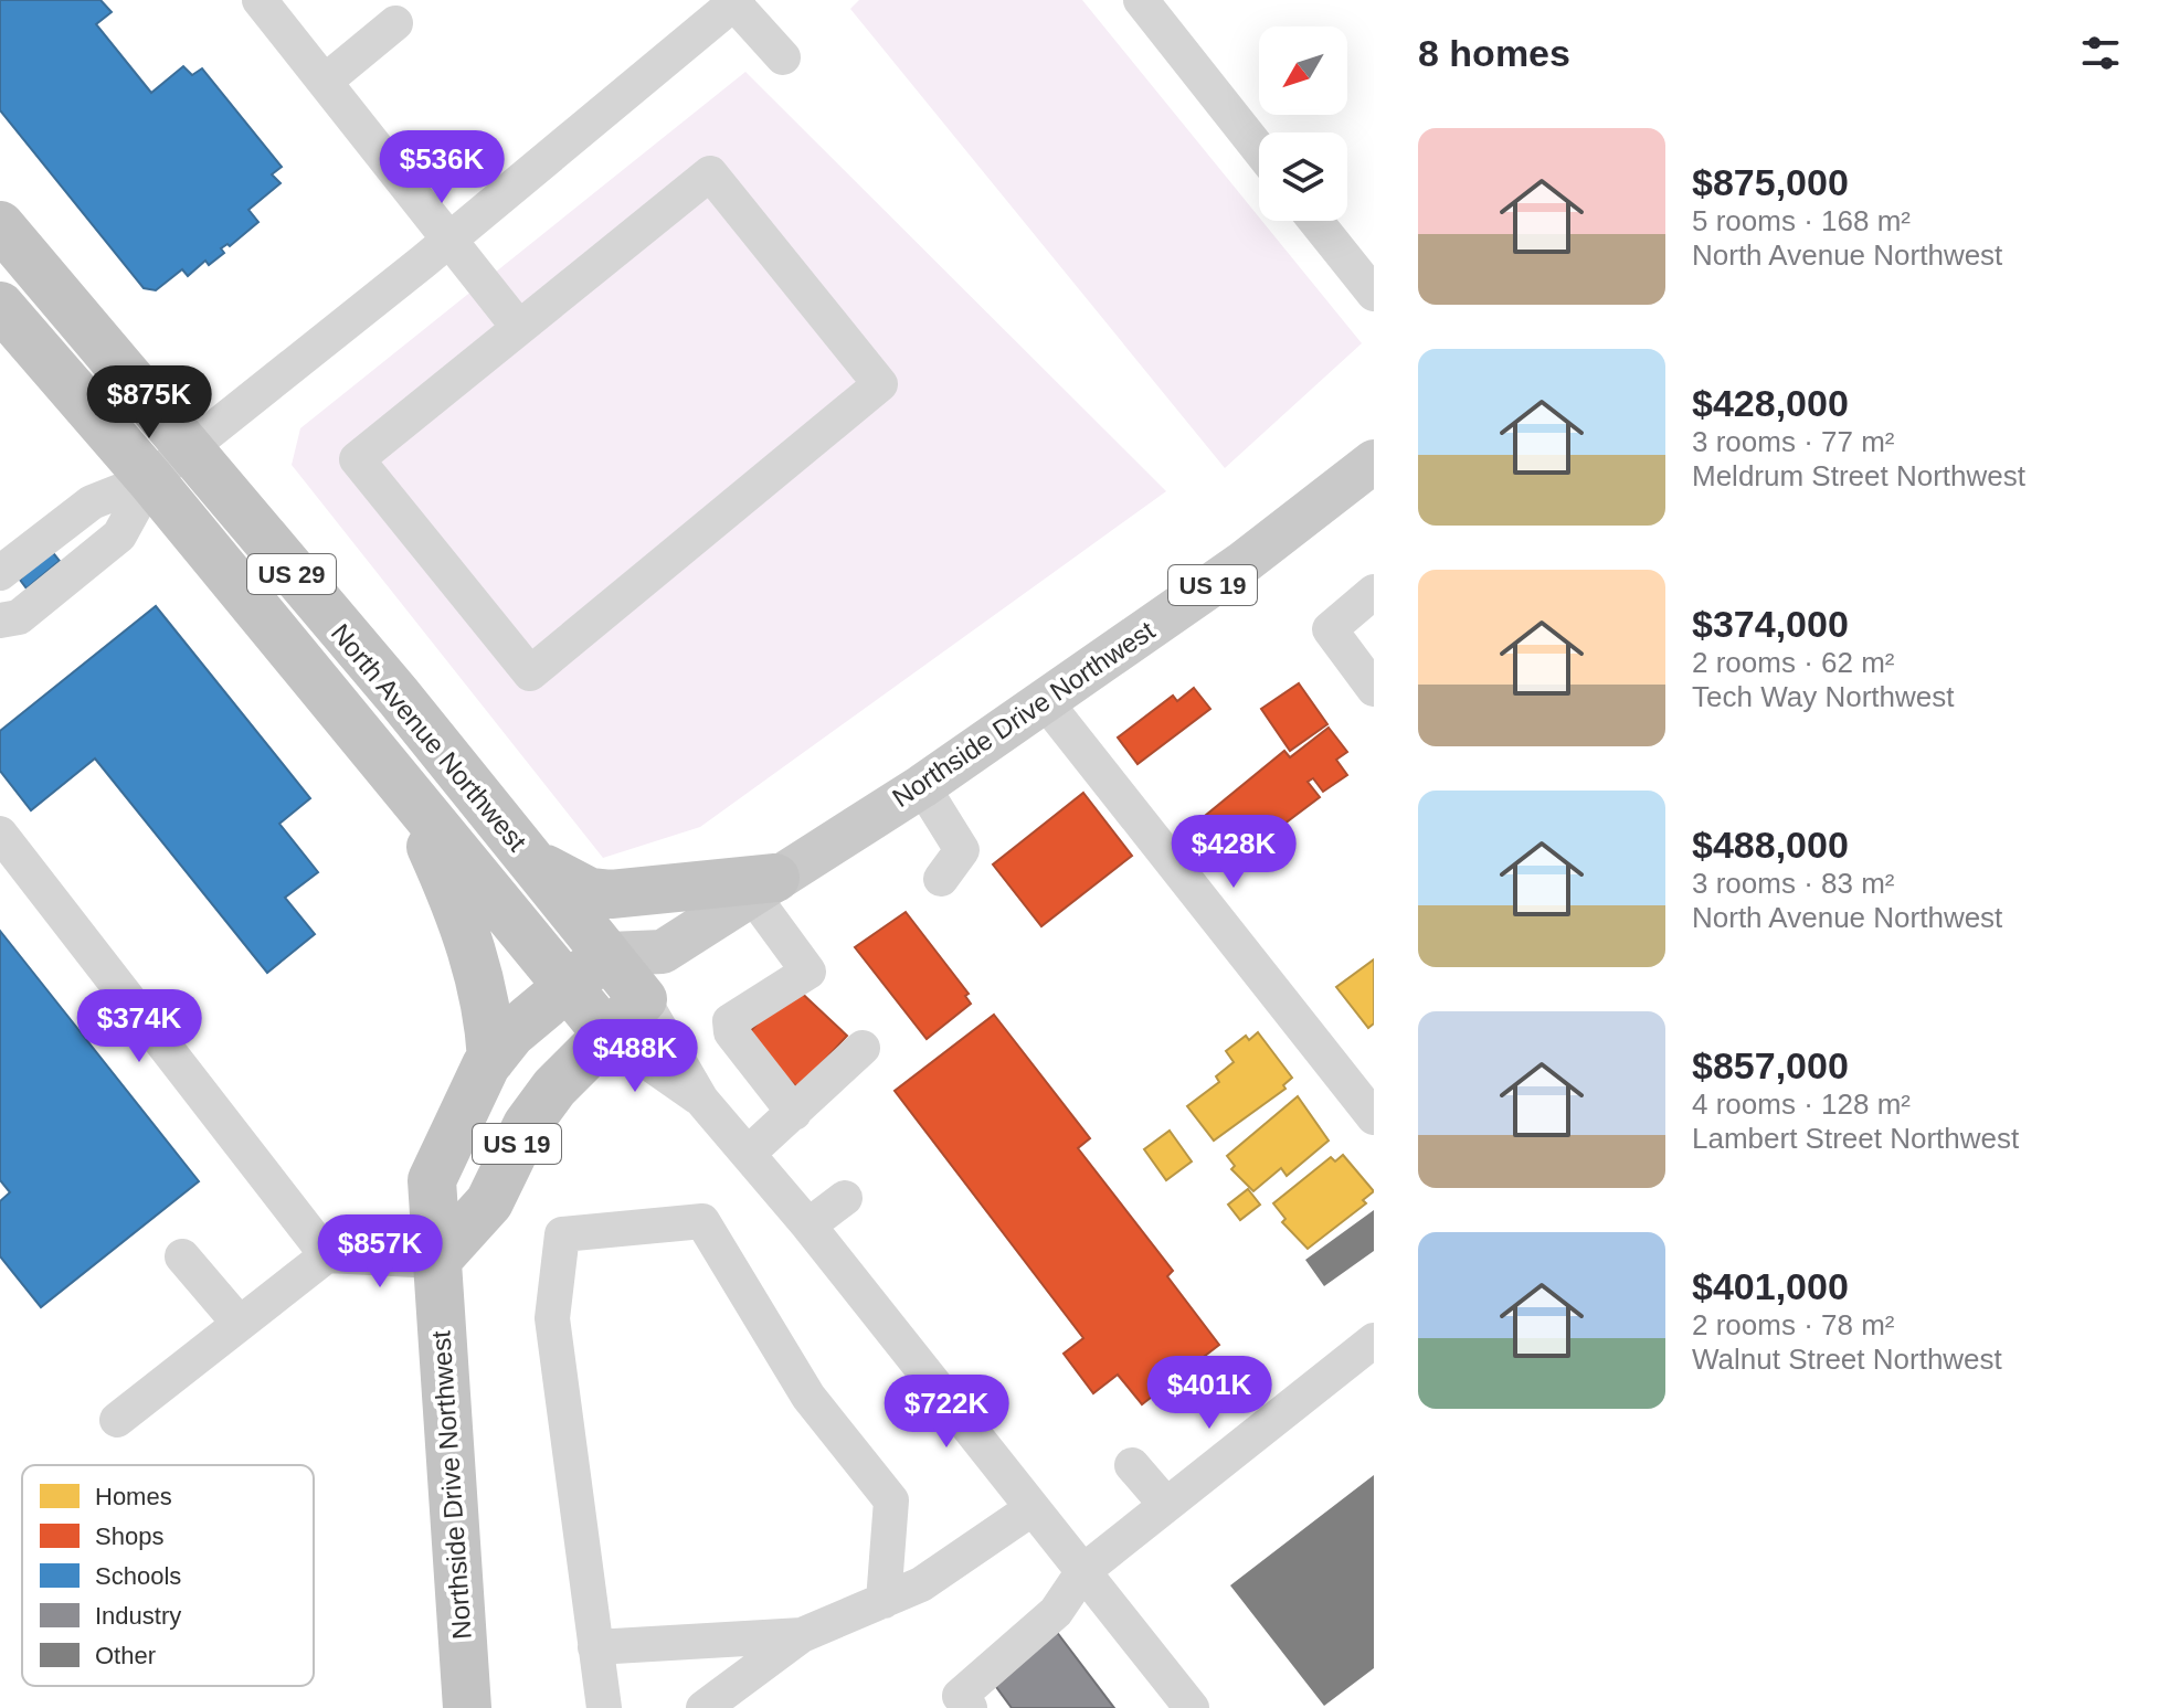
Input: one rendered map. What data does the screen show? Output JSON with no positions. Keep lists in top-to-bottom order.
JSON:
{
  "streets": {
    "highway": [
      "US 29",
      "US 19",
      "Northside Drive Northwest",
      "North Avenue Northwest"
    ]
  },
  "crossings": [
    ["US 29", "Northside Drive Northwest"],
    ["US 29", "North Avenue Northwest"],
    ["US 19", "Northside Drive Northwest"],
    ["US 19", "North Avenue Northwest"],
    ["Northside Drive Northwest", "North Avenue Northwest"]
  ],
  "legend": [
    "Homes",
    "Shops",
    "Schools",
    "Industry",
    "Other"
  ],
  "north": "bottom left",
  "page": {
    "heading": "8 homes",
    "list": [
      {
        "name": "$875,000",
        "note": "5 rooms · 168 m² · North Avenue Northwest"
      },
      {
        "name": "$428,000",
        "note": "3 rooms · 77 m² · Meldrum Street Northwest"
      },
      {
        "name": "$374,000",
        "note": "2 rooms · 62 m² · Tech Way Northwest"
      },
      {
        "name": "$488,000",
        "note": "3 rooms · 83 m² · North Avenue Northwest"
      },
      {
        "name": "$857,000",
        "note": "4 rooms · 128 m² · Lambert Street Northwest"
      },
      {
        "name": "$401,000",
        "note": "2 rooms · 78 m² · Walnut Street Northwest"
      }
    ],
    "price": [
      "$536K",
      "$875K",
      "$428K",
      "$374K",
      "$488K",
      "$857K",
      "$401K",
      "$722K"
    ]
  }
}
